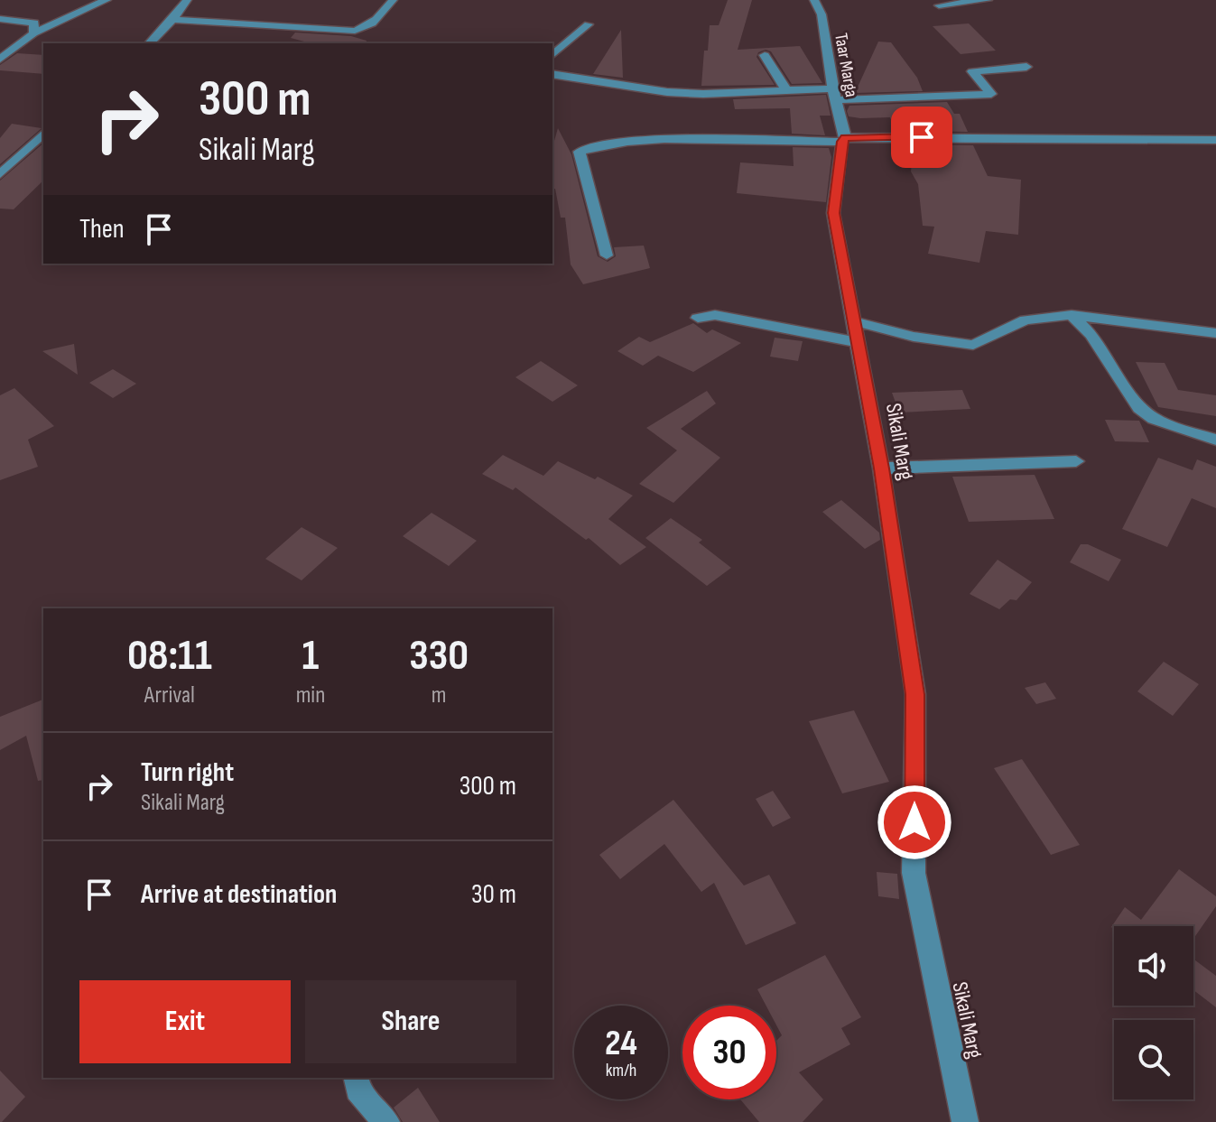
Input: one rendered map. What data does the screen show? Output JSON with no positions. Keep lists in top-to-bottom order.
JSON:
{
  "streets": {
    "street": ["Taar Marga", "Sikali Marg"]
  },
  "crossings": [
    ["Taar Marga", "Sikali Marg"]
  ],
  "page": {
    "turn": ["300 m", "Sikali Marg"],
    "then": "Then",
    "eta": [
      "08:11",
      "Arrival",
      "1",
      "min",
      "330",
      "m"
    ],
    "list": [
      {
        "name": "Turn right",
        "note": "Sikali Marg",
        "value": "300 m"
      },
      {
        "name": "Arrive at destination",
        "value": "30 m"
      }
    ],
    "buttons": ["Exit", "Share"],
    "speed": "24 km/h",
    "limit": "30"
  }
}
